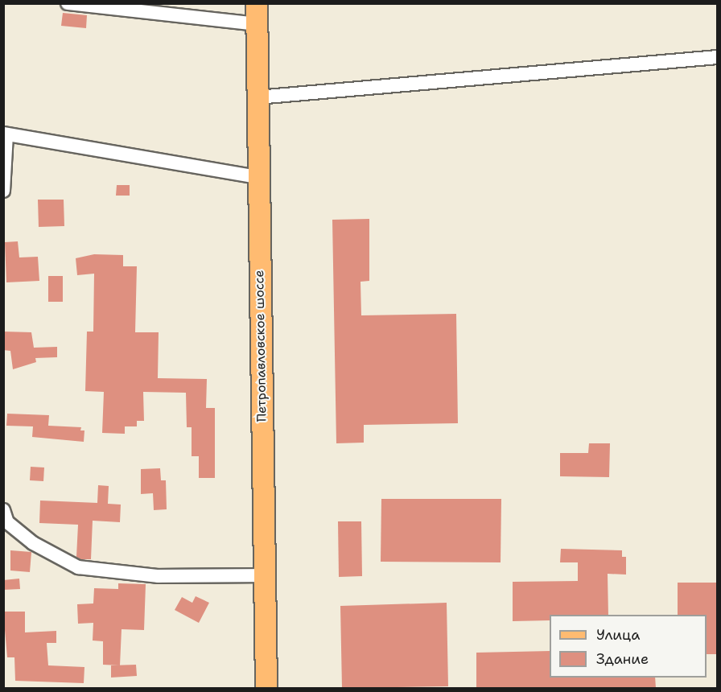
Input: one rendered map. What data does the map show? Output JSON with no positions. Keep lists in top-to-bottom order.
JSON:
{
  "streets": {
    "main road": ["Петропавловское шоссе"]
  },
  "legend": ["Улица", "Здание"]
}
